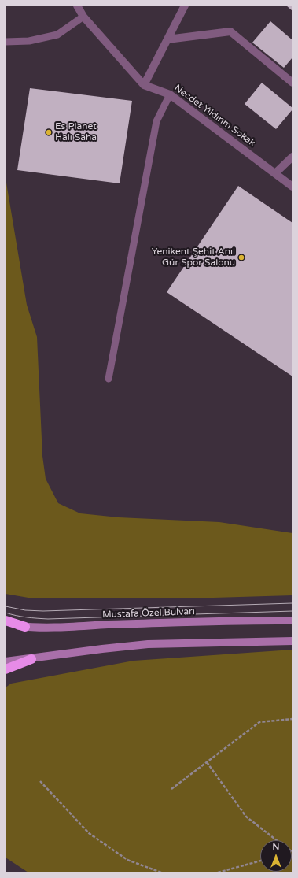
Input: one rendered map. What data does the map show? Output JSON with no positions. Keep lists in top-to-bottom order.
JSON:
{
  "streets": {
    "main road": ["Mustafa Özel Bulvarı"],
    "street": ["Necdet Yıldırım Sokak"]
  },
  "places": ["Es Planet Halı Saha", "Yenikent Şehit Anıl Gür Spor Salonu"],
  "north": "top"
}
